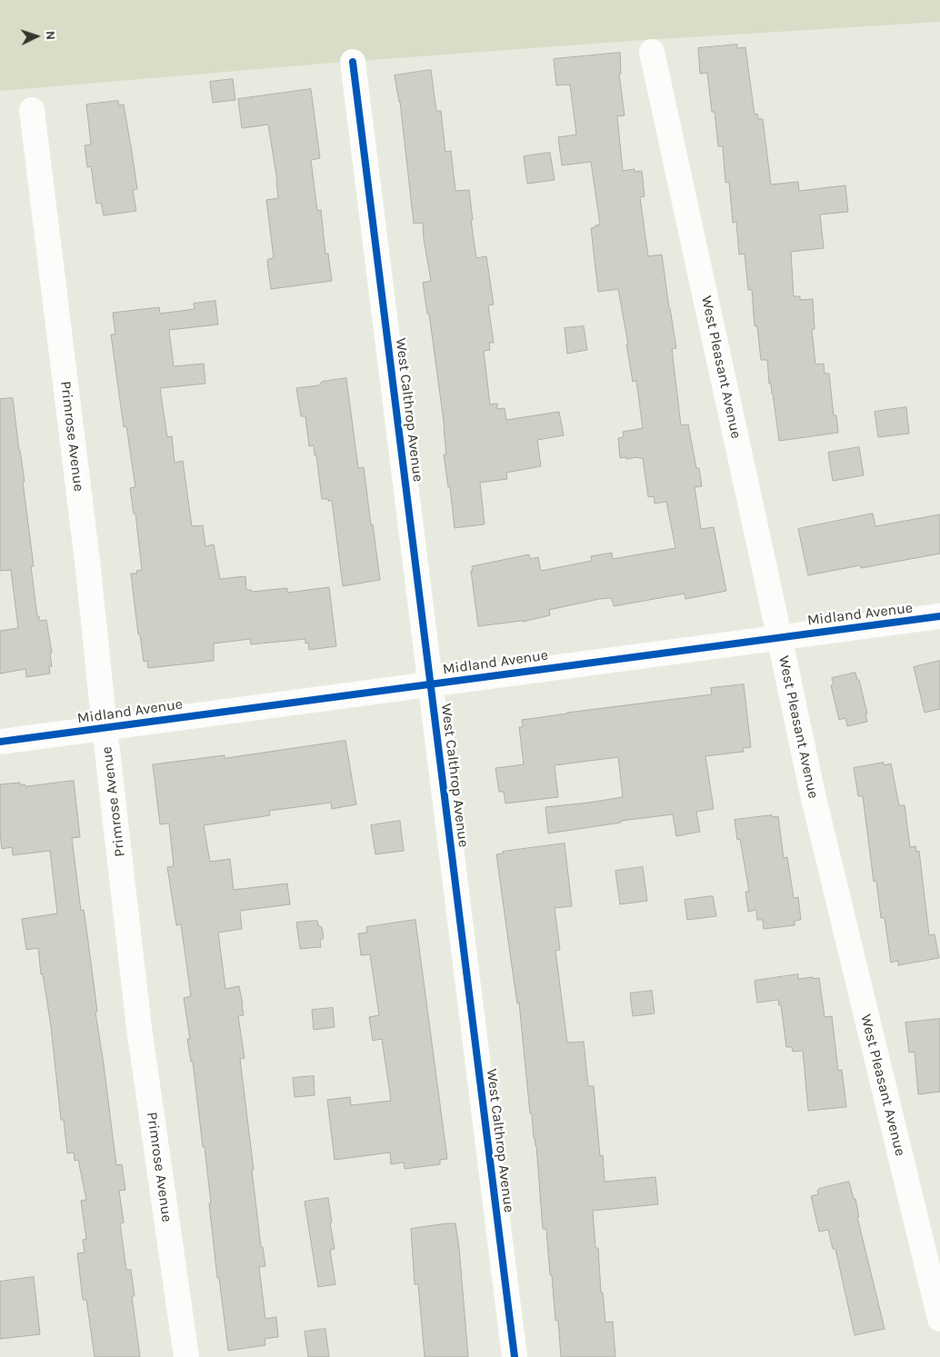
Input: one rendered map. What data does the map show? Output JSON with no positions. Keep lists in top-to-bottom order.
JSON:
{
  "streets": {
    "street": [
      "West Pleasant Avenue",
      "West Calthrop Avenue",
      "Primrose Avenue",
      "Midland Avenue"
    ]
  },
  "crossings": [
    ["West Pleasant Avenue", "Midland Avenue"],
    ["West Calthrop Avenue", "Midland Avenue"],
    ["Primrose Avenue", "Midland Avenue"]
  ],
  "north": "right"
}
